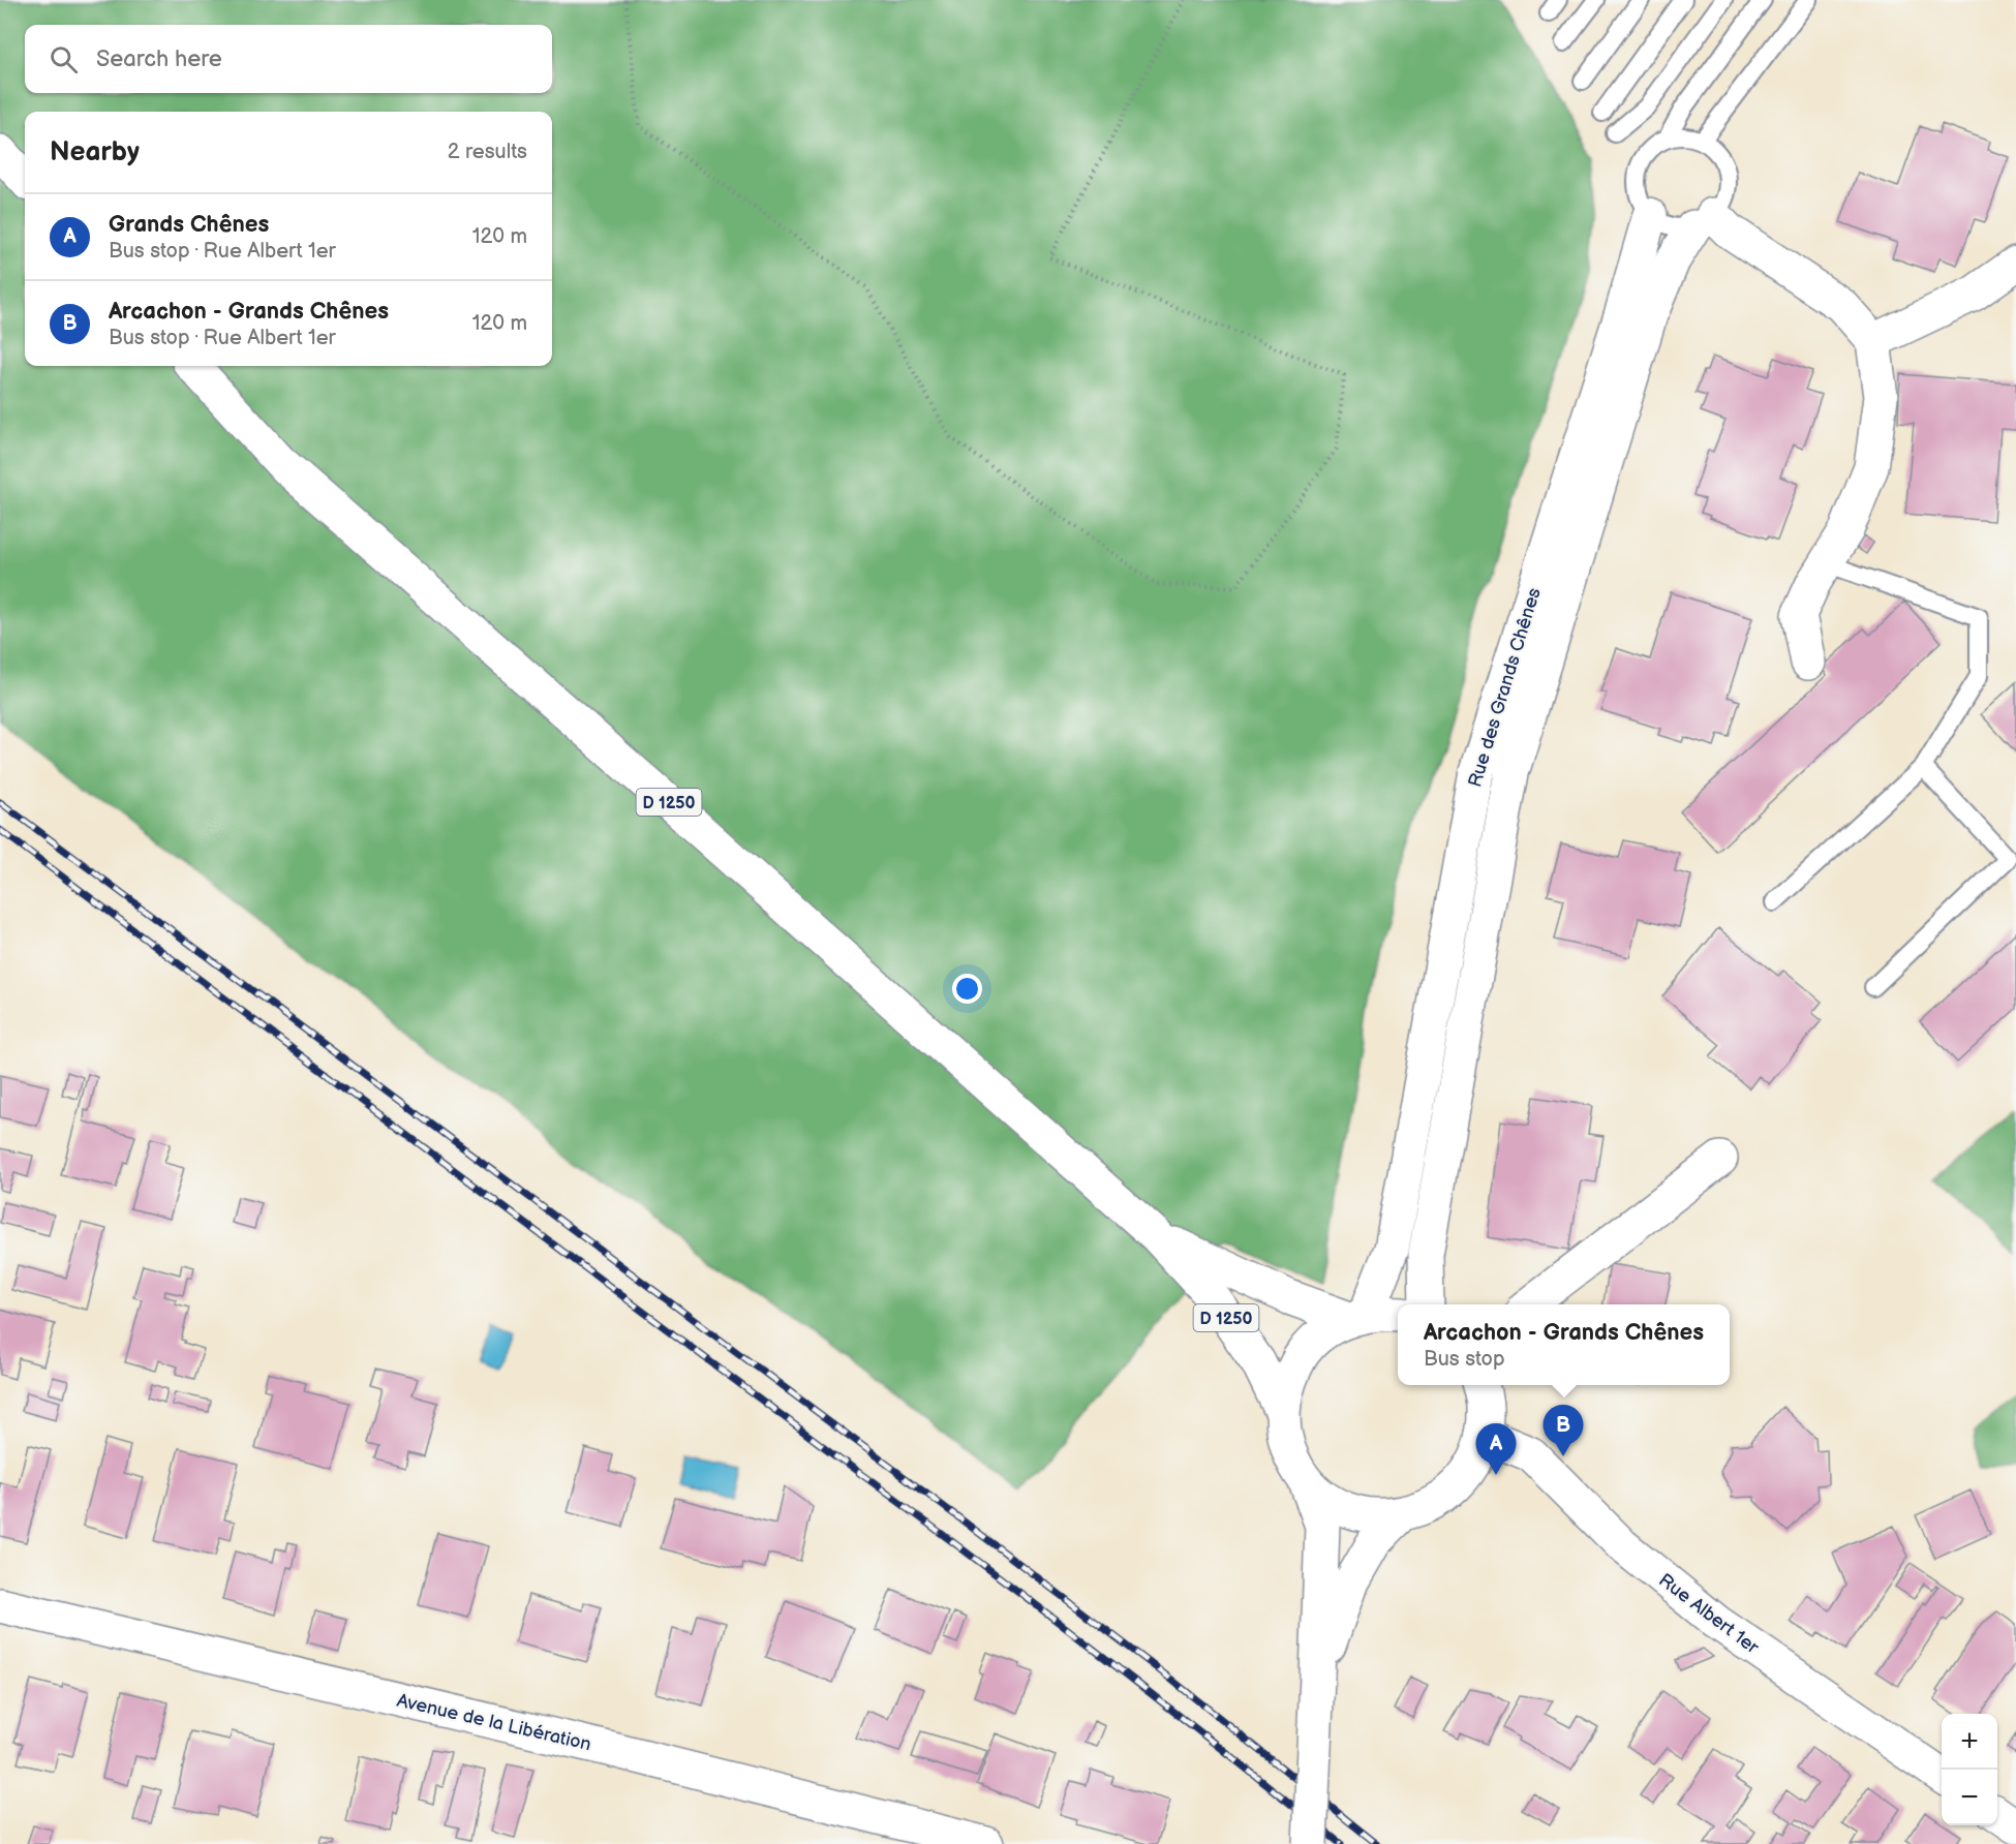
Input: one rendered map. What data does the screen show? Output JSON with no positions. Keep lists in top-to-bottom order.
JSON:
{
  "streets": {
    "street": [
      "Rue des Grands Chênes",
      "D 1250",
      "Rue Albert 1er",
      "Avenue de la Libération"
    ]
  },
  "crossings": [
    ["Rue des Grands Chênes", "D 1250"]
  ],
  "page": {
    "search": "Search here",
    "heading": ["Nearby", "2 results"],
    "list": [
      {
        "mark": "A",
        "name": "Grands Chênes",
        "note": "Bus stop · Rue Albert 1er",
        "value": "120 m"
      },
      {
        "mark": "B",
        "name": "Arcachon - Grands Chênes",
        "note": "Bus stop · Rue Albert 1er",
        "value": "120 m"
      }
    ],
    "popup": ["Arcachon - Grands Chênes", "Bus stop"],
    "pins": ["B", "A"],
    "map_buttons": ["+", "−"]
  }
}
